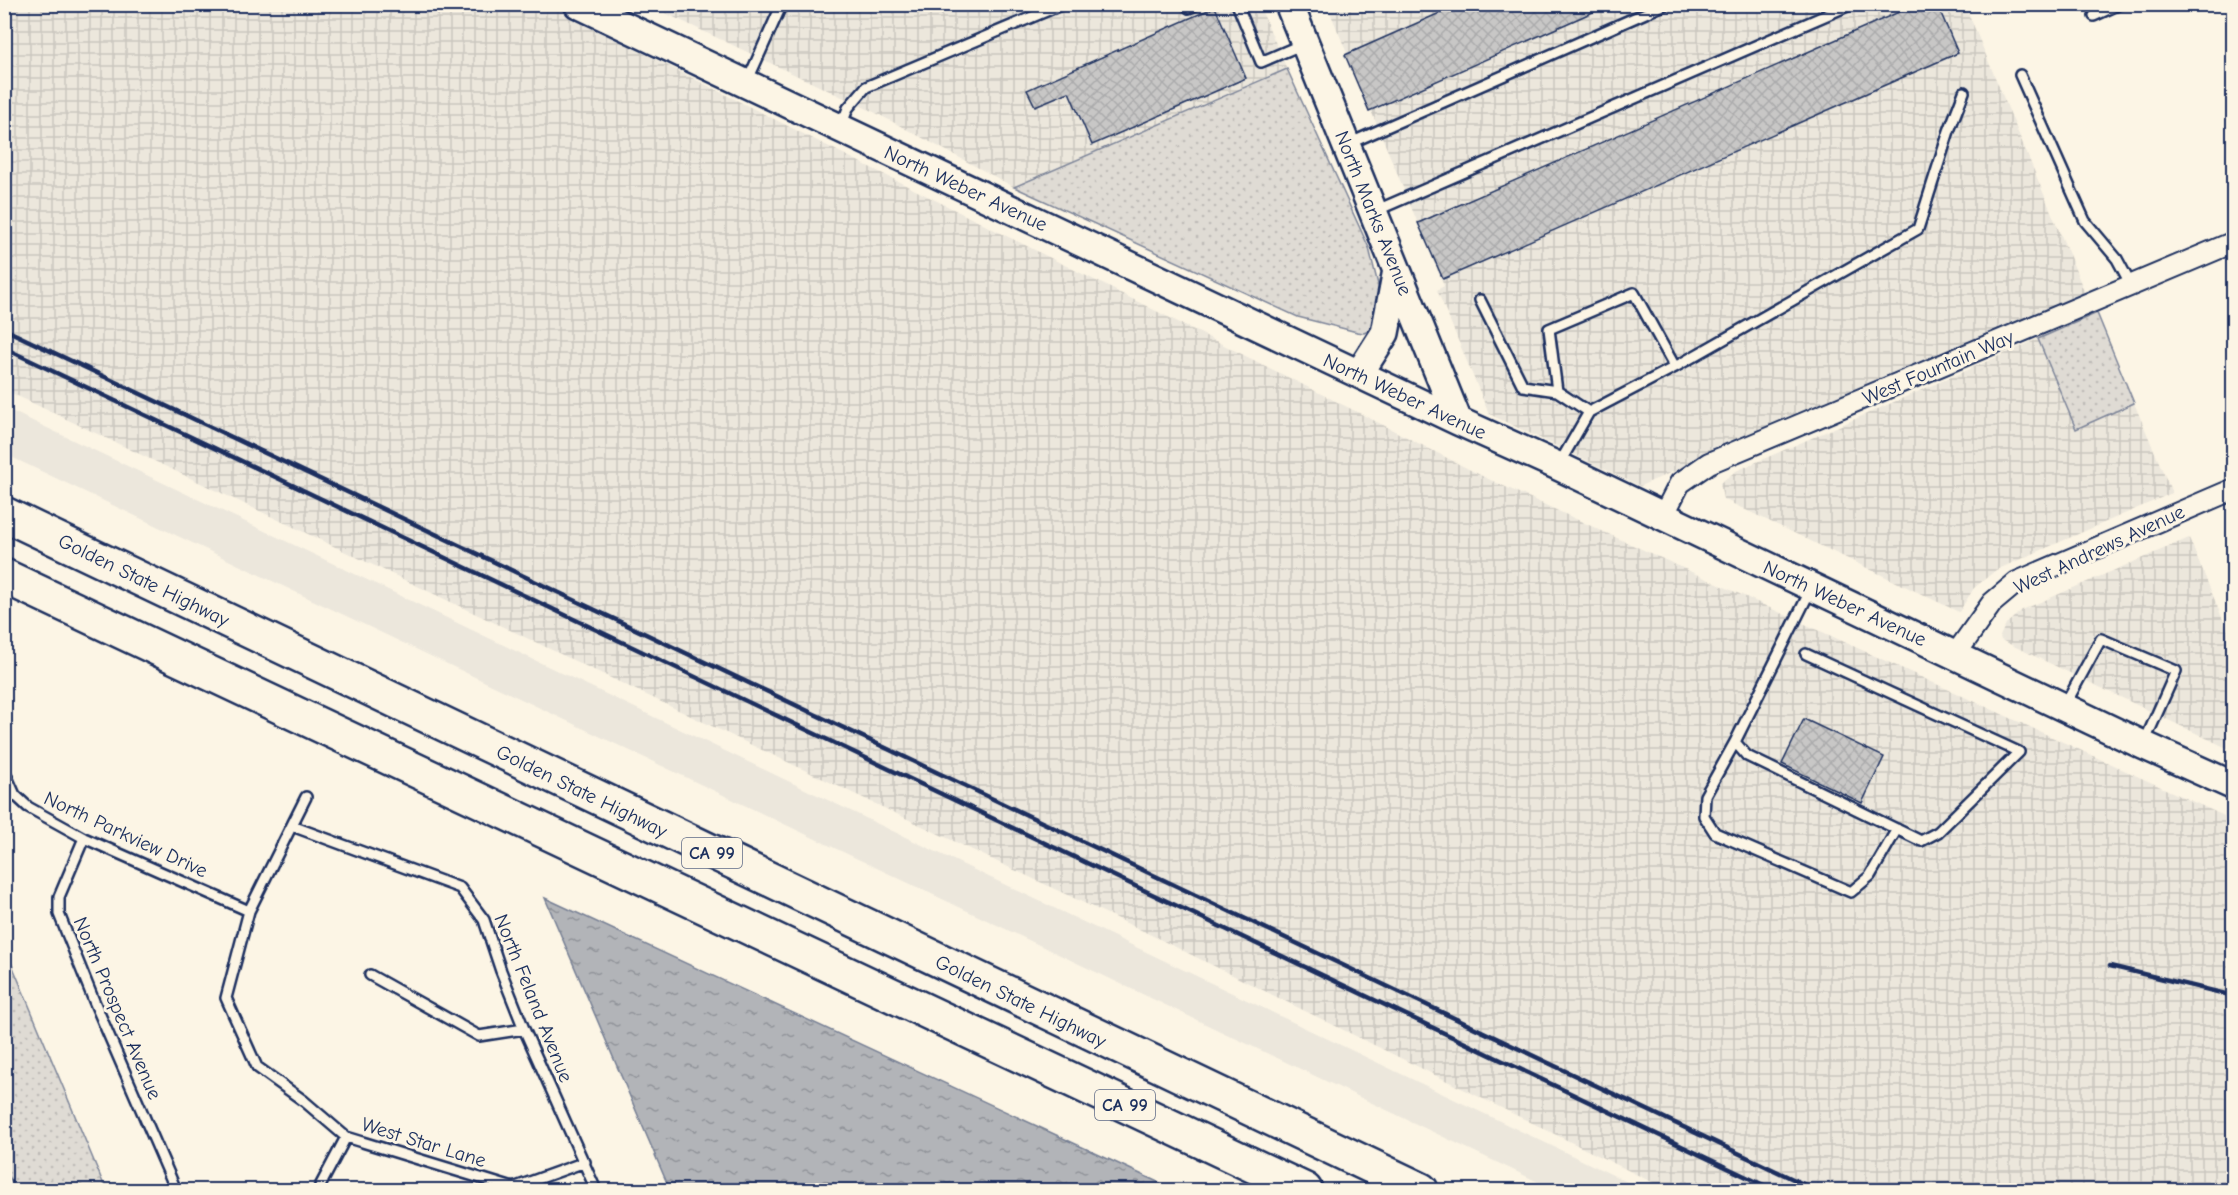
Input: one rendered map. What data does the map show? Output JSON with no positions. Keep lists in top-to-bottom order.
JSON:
{
  "streets": {
    "highway": ["Golden State Highway", "CA 99"],
    "main road": ["North Weber Avenue", "North Marks Avenue"],
    "street": ["West Fountain Way", "West Andrews Avenue"],
    "lane": [
      "North Parkview Drive",
      "North Feland Avenue",
      "North Prospect Avenue",
      "West Star Lane"
    ]
  },
  "crossings": [
    ["North Weber Avenue", "North Marks Avenue"],
    ["North Weber Avenue", "West Fountain Way"],
    ["North Weber Avenue", "West Andrews Avenue"],
    ["North Parkview Drive", "North Prospect Avenue"],
    ["North Parkview Drive", "West Star Lane"],
    ["North Feland Avenue", "West Star Lane"]
  ]
}
